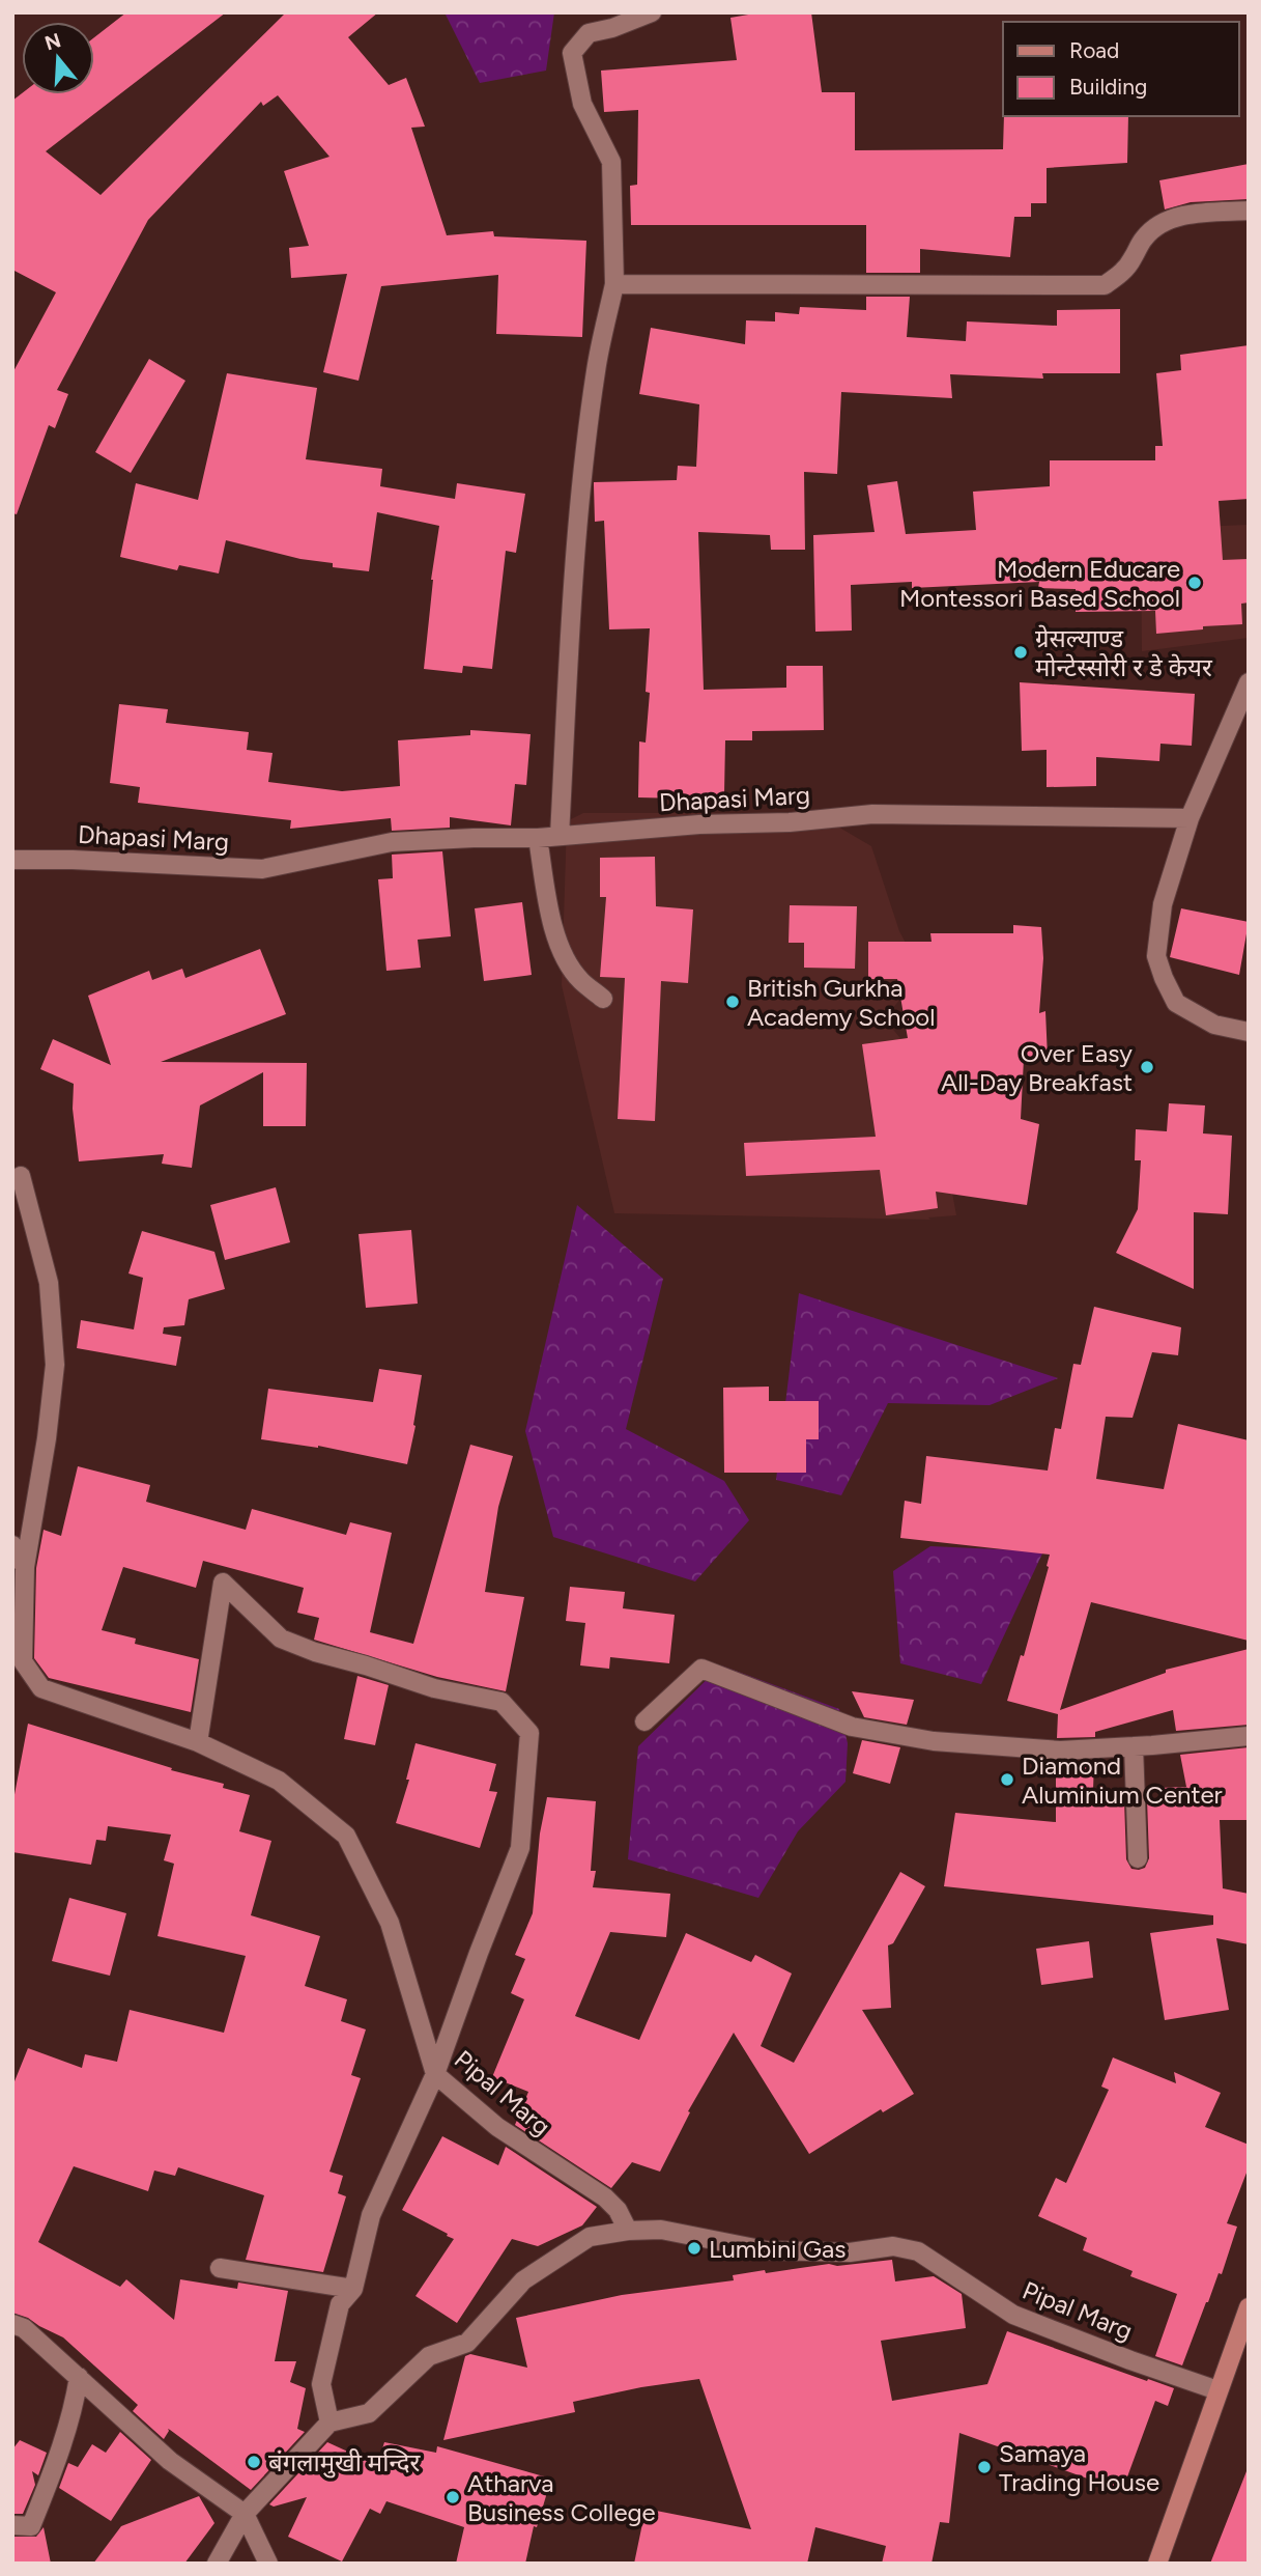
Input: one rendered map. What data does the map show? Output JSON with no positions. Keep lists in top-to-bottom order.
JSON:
{
  "streets": {
    "street": ["Dhapasi Marg", "Pipal Marg"]
  },
  "places": [
    "Modern Educare Montessori Based School",
    "ग्रेसल्याण्ड मोन्टेस्सोरी र डे केयर",
    "British Gurkha Academy School",
    "Over Easy All-Day Breakfast",
    "Diamond Aluminium Center",
    "Lumbini Gas",
    "बंगलामुखी मन्दिर",
    "Samaya Trading House",
    "Atharva Business College"
  ],
  "legend": ["Road", "Building"],
  "north": "top"
}
